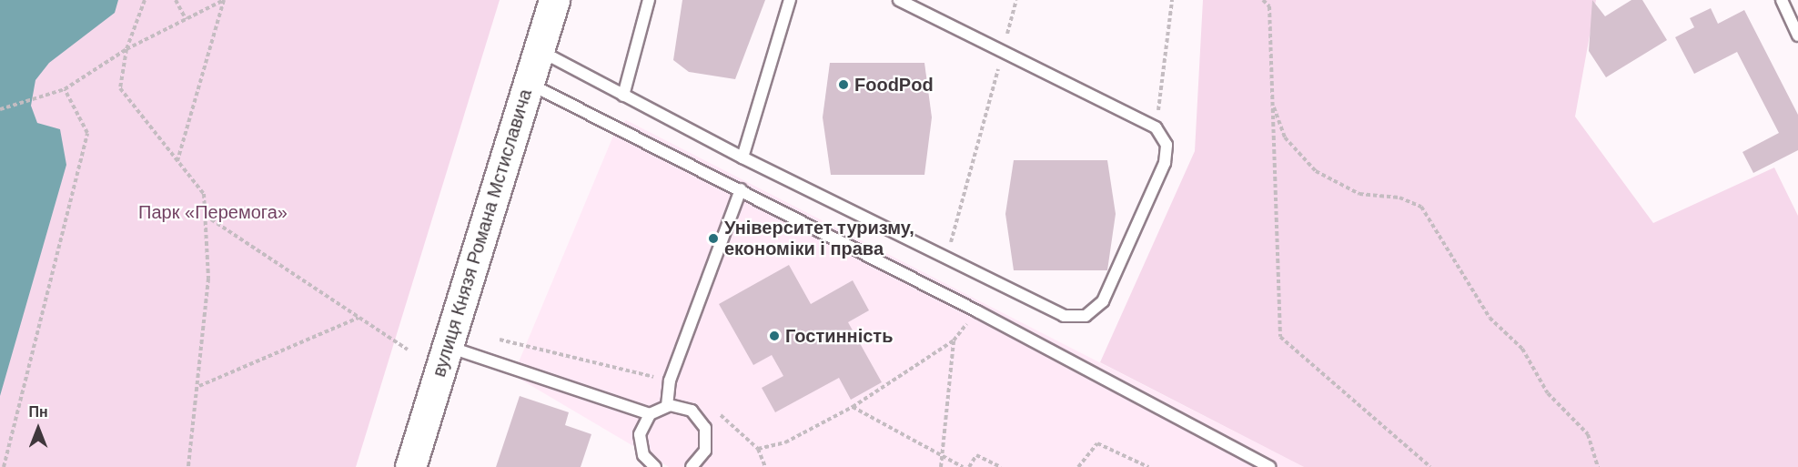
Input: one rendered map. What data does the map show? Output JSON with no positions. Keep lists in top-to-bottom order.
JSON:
{
  "streets": {
    "street": ["вулиця Князя Романа Мстиславича"]
  },
  "parks": ["Парк «Перемога»"],
  "places": ["FoodPod", "Університет туризму, економіки і права", "Гостинність"],
  "north": "top"
}
